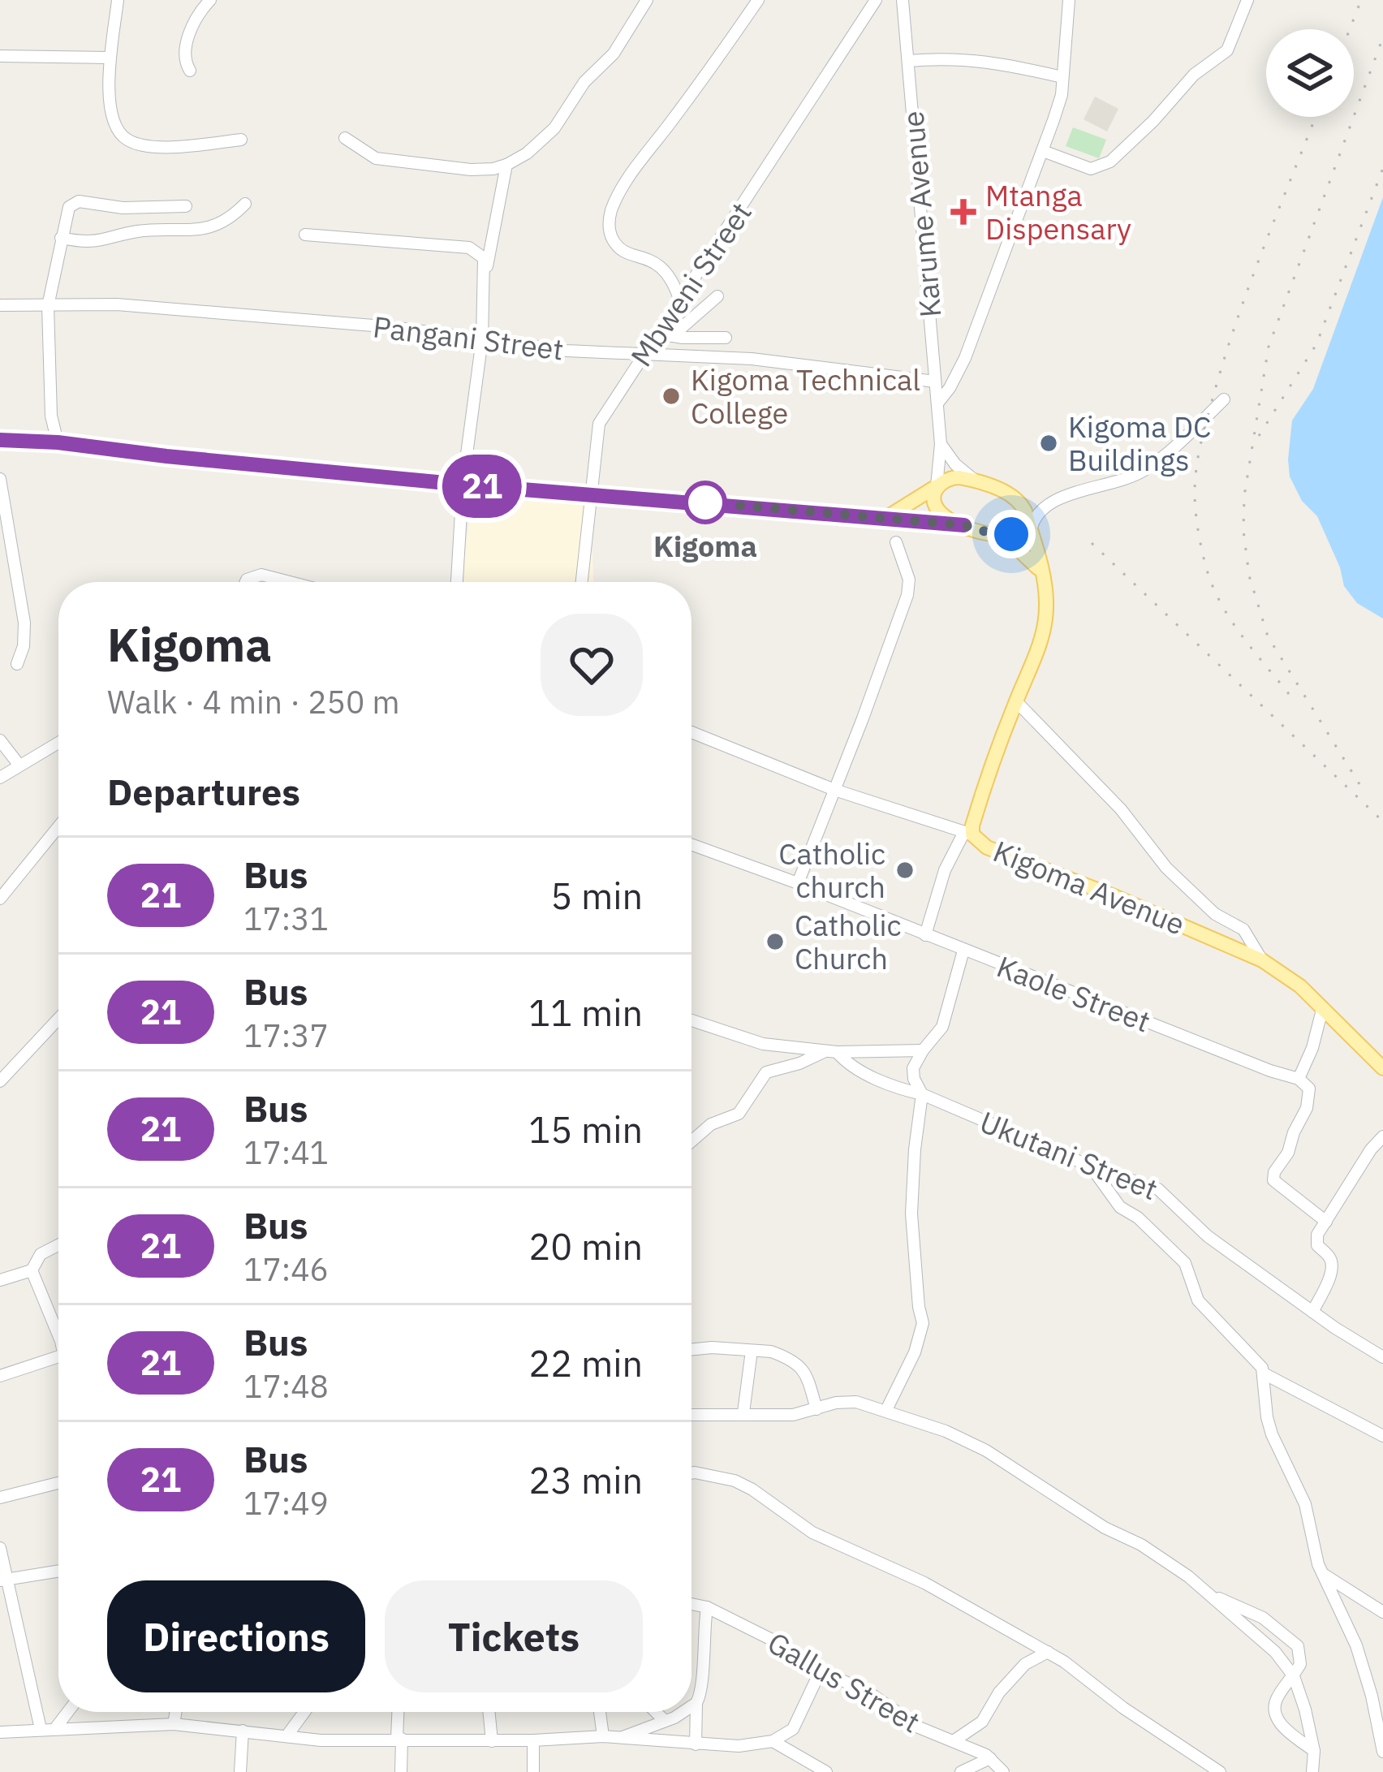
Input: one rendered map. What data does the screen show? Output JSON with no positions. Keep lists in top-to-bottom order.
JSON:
{
  "streets": {
    "main road": ["Kigoma Avenue"],
    "street": [
      "Karume Avenue",
      "Mbweni Street",
      "Pangani Street",
      "Kaole Street",
      "Ukutani Street",
      "Gallus Street"
    ]
  },
  "crossings": [
    ["Karume Avenue", "Pangani Street"],
    ["Mbweni Street", "Pangani Street"]
  ],
  "places": {
    "health": ["Mtanga Dispensary"],
    "other": [
      "Kigoma Technical College",
      "Kigoma DC Buildings",
      "Kigoma",
      "Catholic church",
      "Catholic Church"
    ]
  },
  "lines": ["bus line 21"],
  "page": {
    "on_map": "21",
    "heading": [
      ["Kigoma", "Walk · 4 min · 250 m"],
      "Departures"
    ],
    "list": [
      {
        "mark": "21",
        "name": "Bus",
        "note": "17:31",
        "value": "5 min"
      },
      {
        "mark": "21",
        "name": "Bus",
        "note": "17:37",
        "value": "11 min"
      },
      {
        "mark": "21",
        "name": "Bus",
        "note": "17:41",
        "value": "15 min"
      },
      {
        "mark": "21",
        "name": "Bus",
        "note": "17:46",
        "value": "20 min"
      },
      {
        "mark": "21",
        "name": "Bus",
        "note": "17:48",
        "value": "22 min"
      },
      {
        "mark": "21",
        "name": "Bus",
        "note": "17:49",
        "value": "23 min"
      }
    ],
    "buttons": ["Directions", "Tickets"]
  }
}
